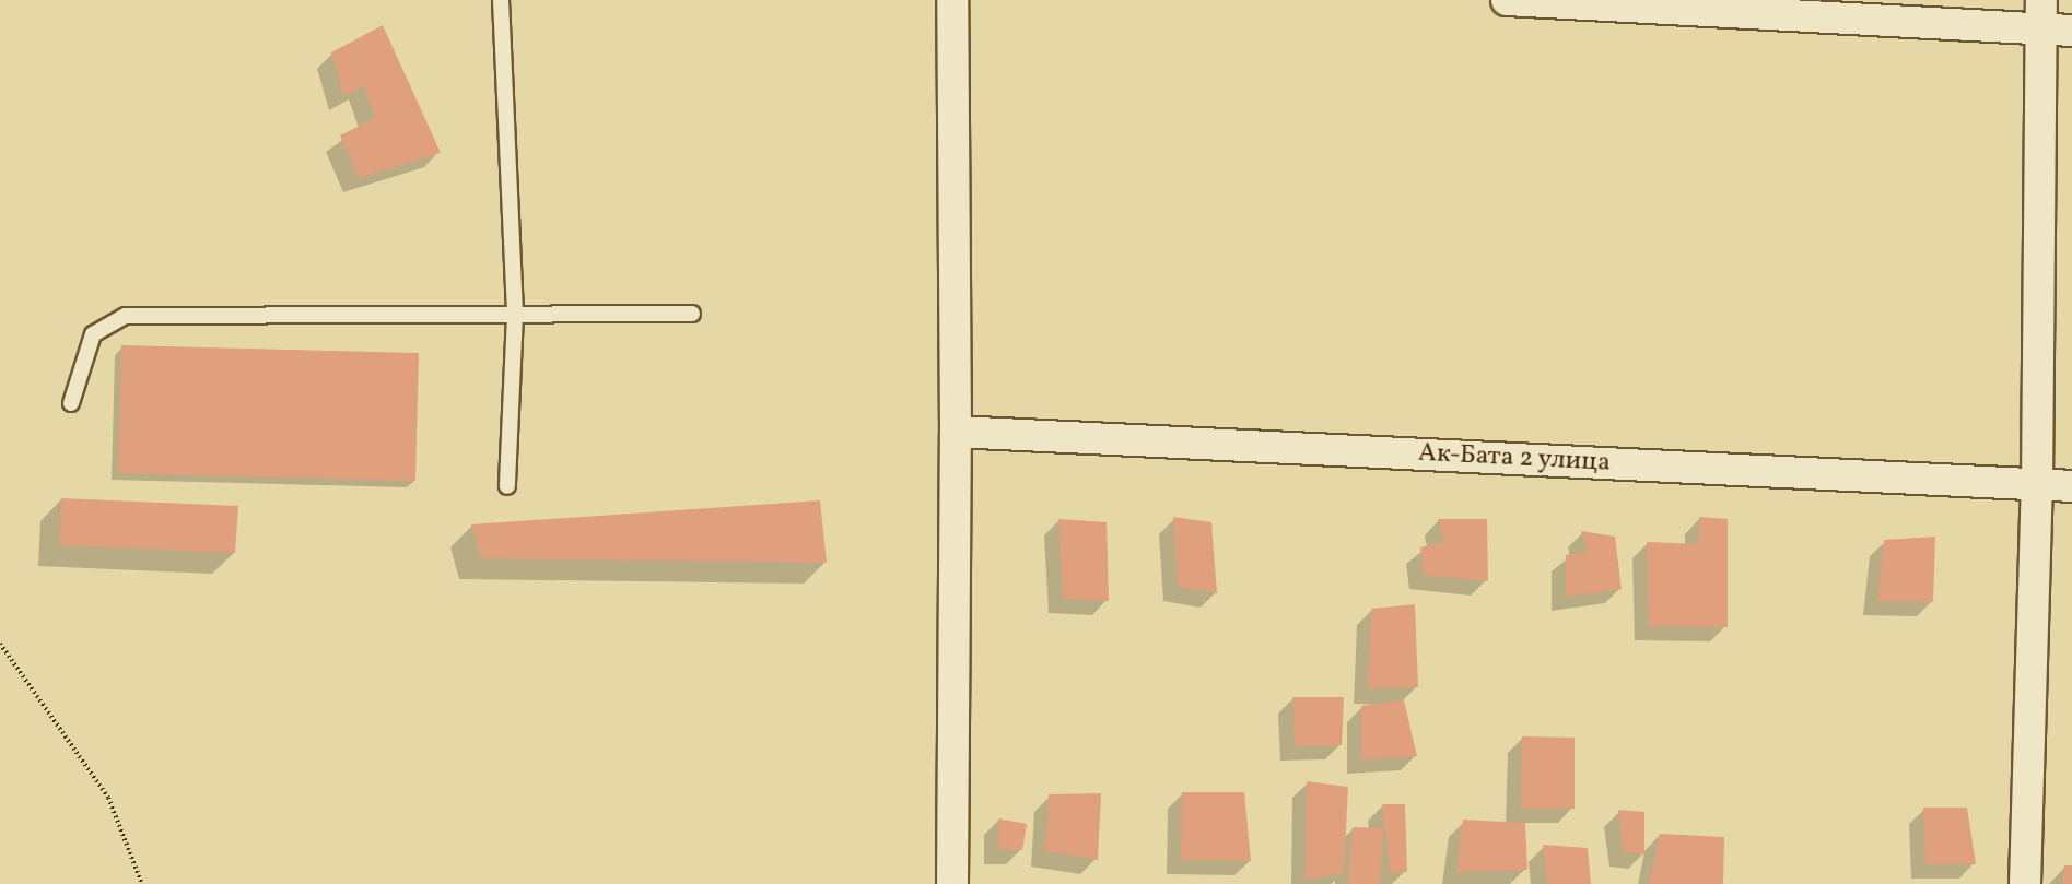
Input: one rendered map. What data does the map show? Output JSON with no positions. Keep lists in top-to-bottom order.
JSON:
{
  "streets": {
    "street": ["Ак-Бата 2 улица"]
  }
}
